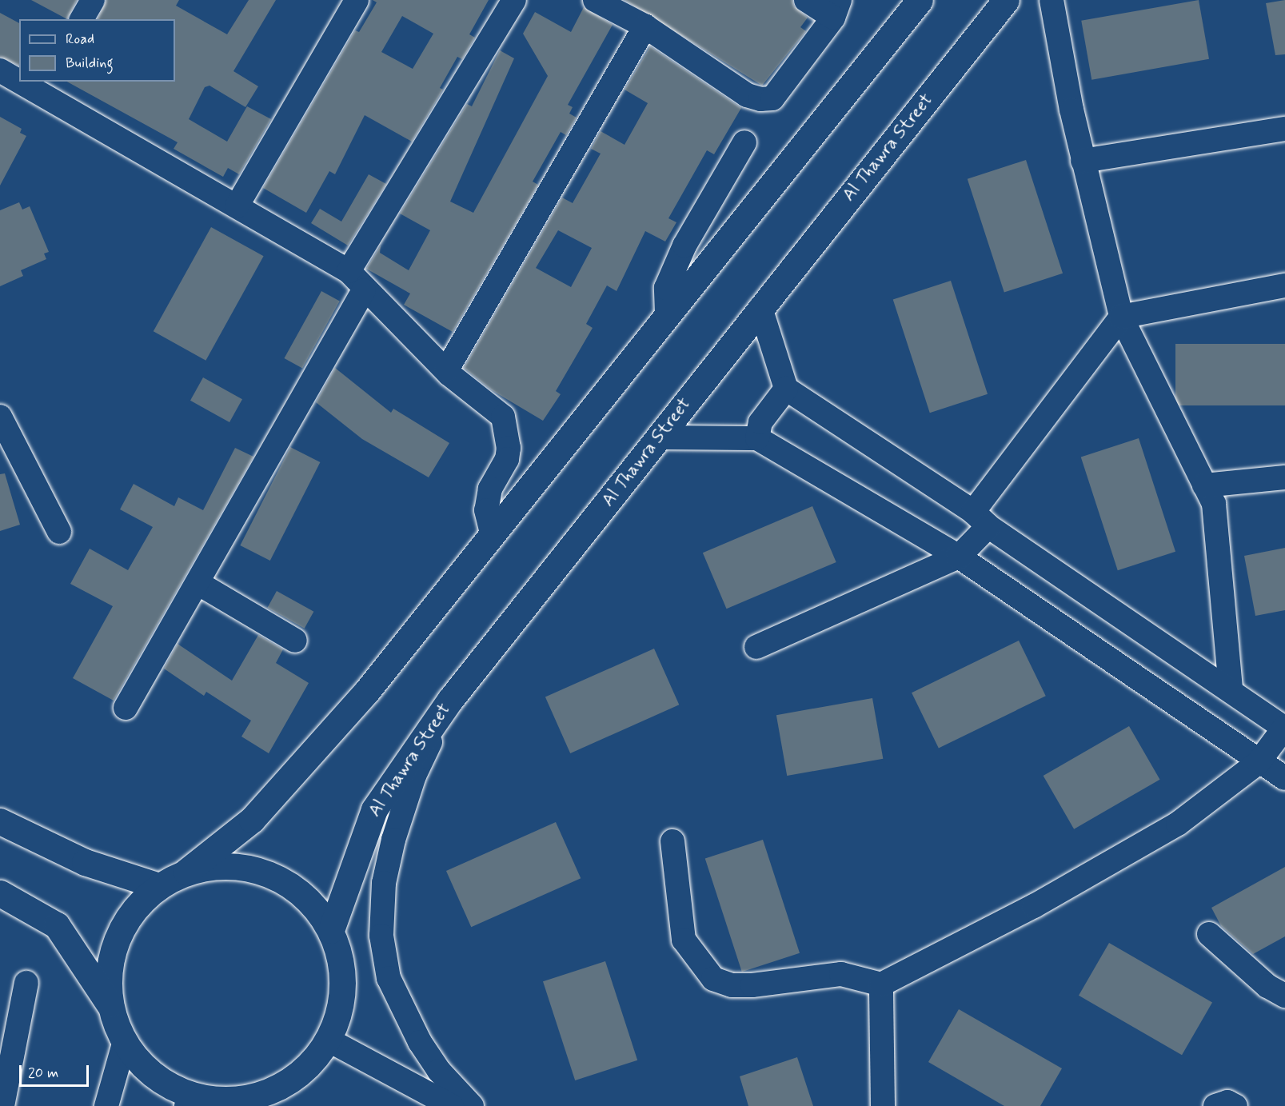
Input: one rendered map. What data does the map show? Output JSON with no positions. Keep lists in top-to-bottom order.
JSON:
{
  "streets": {
    "main road": ["Al Thawra Street"]
  },
  "legend": ["Road", "Building"],
  "scale_bar": "20 m"
}
